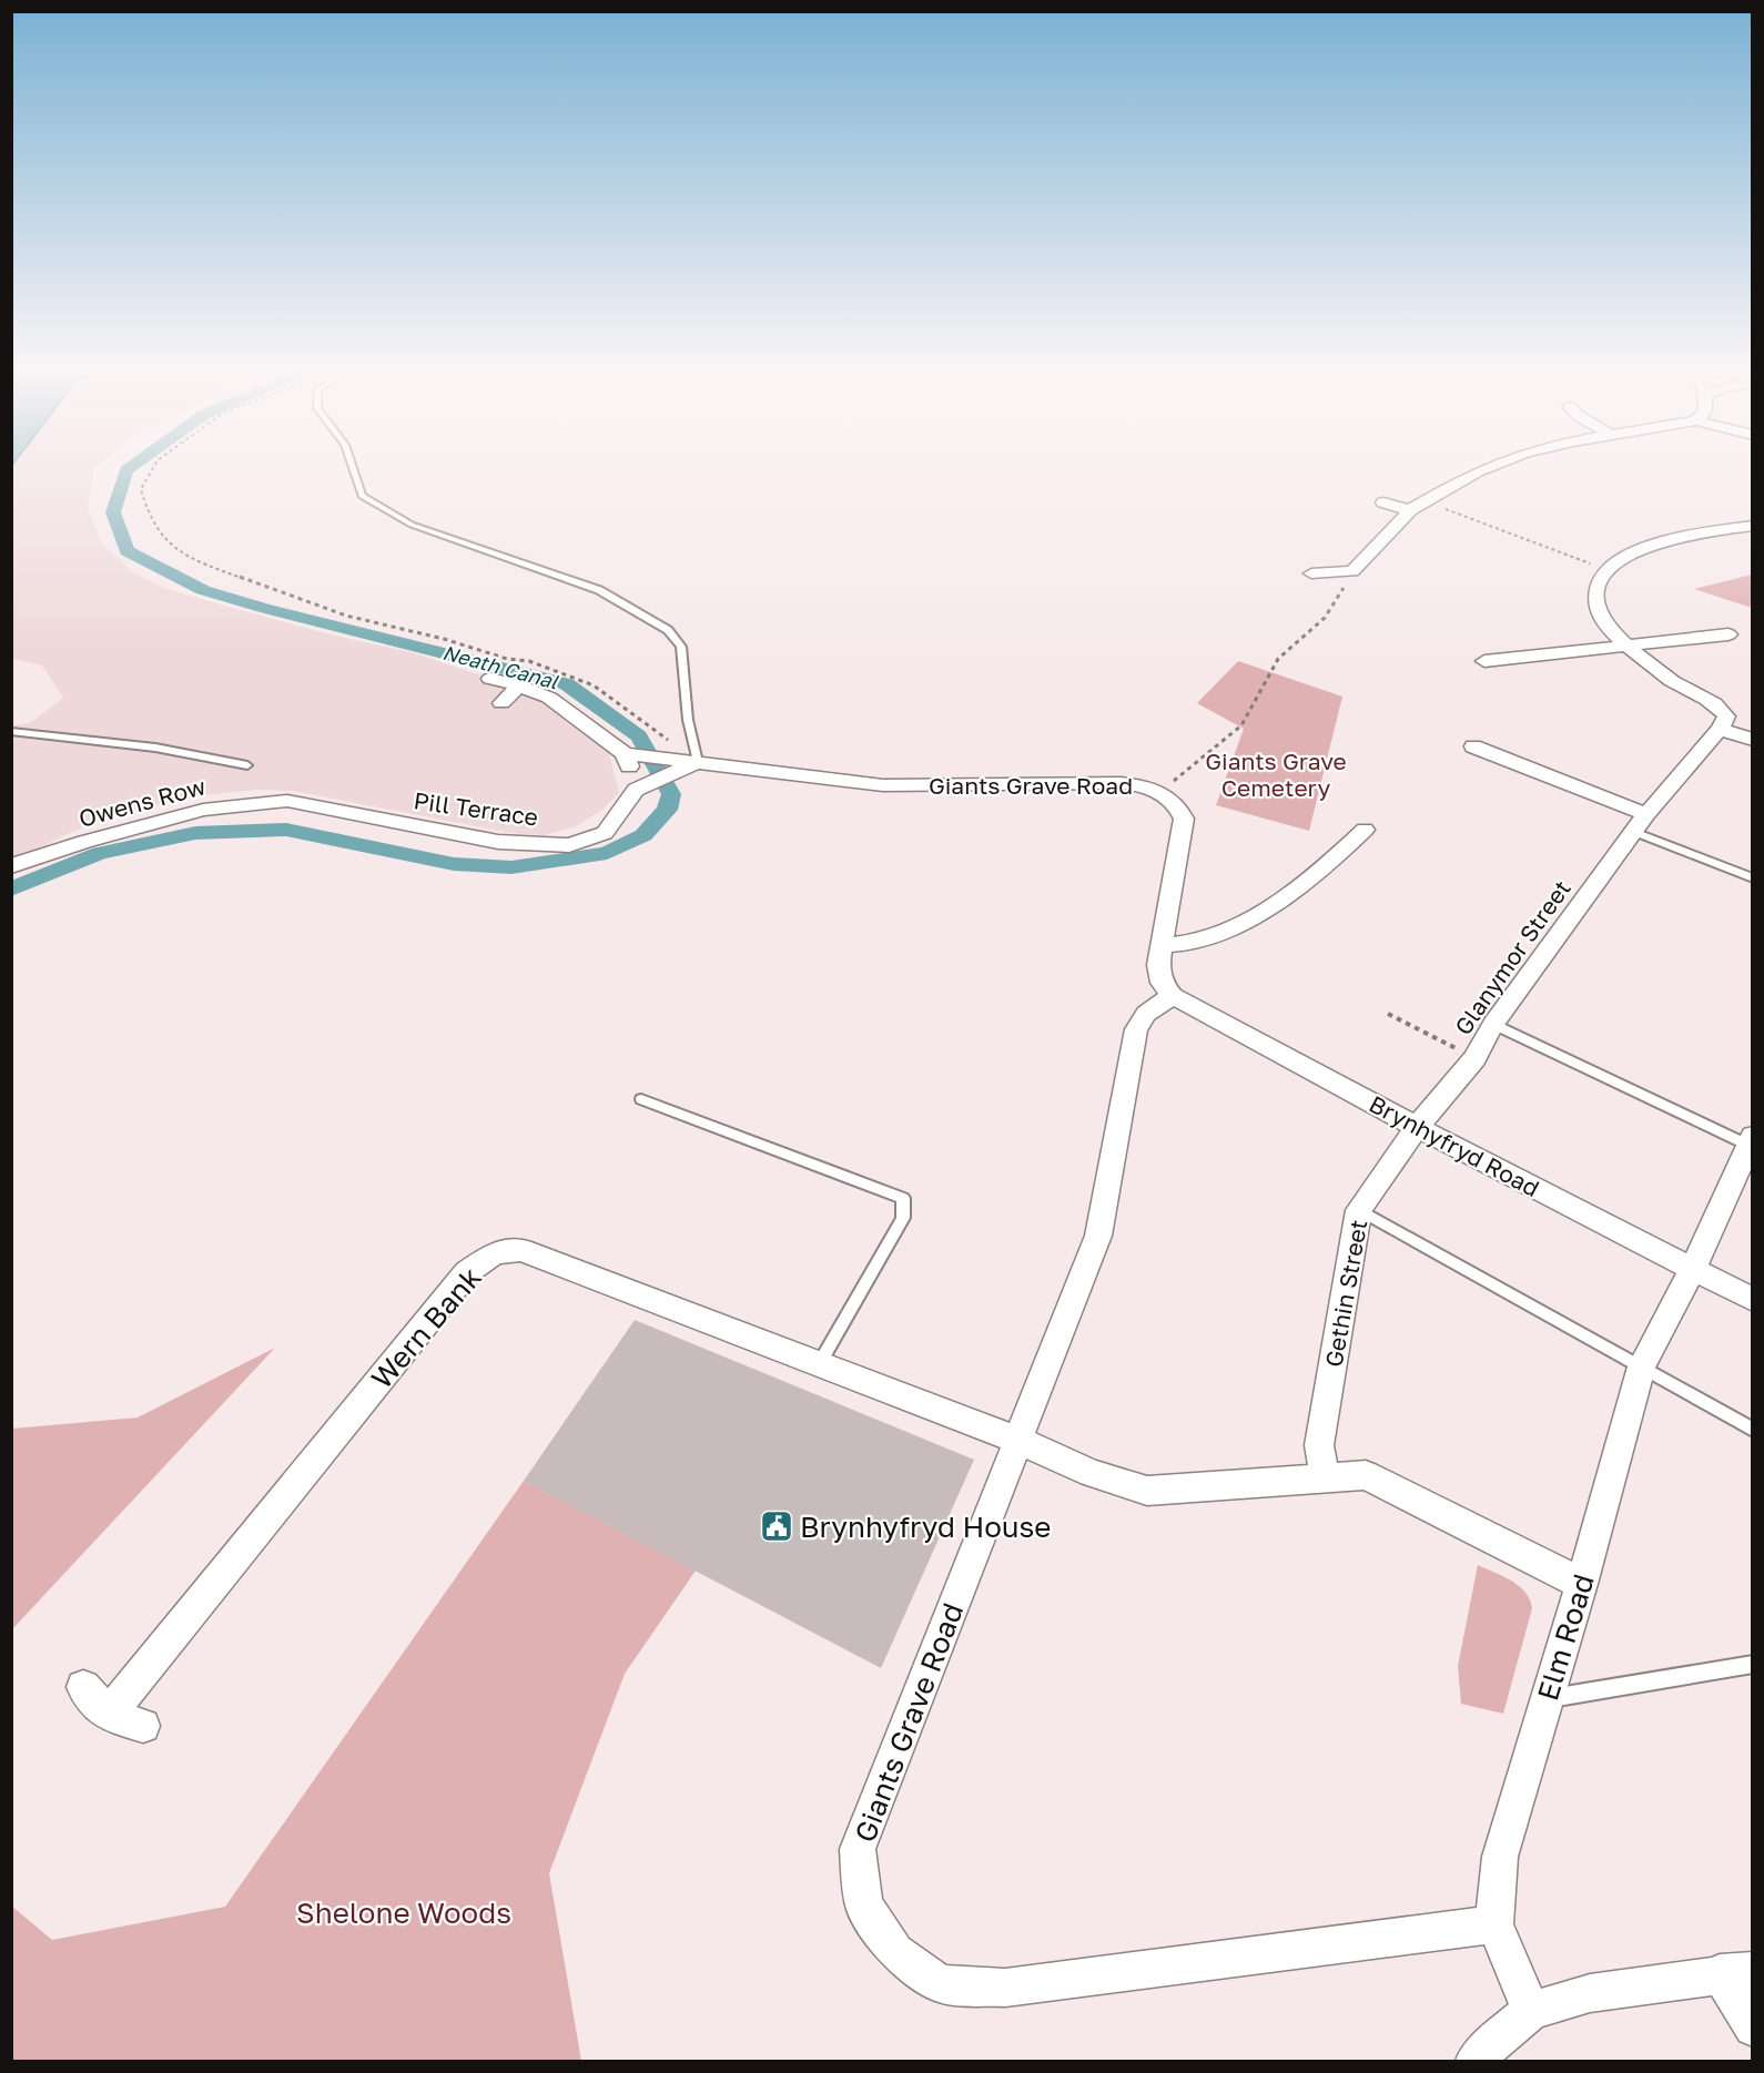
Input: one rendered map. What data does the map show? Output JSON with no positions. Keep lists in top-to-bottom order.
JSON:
{
  "streets": {
    "street": [
      "Giants Grave Road",
      "Owens Row",
      "Pill Terrace",
      "Glanymor Street",
      "Brynhyfryd Road",
      "Gethin Street",
      "Wern Bank",
      "Elm Road"
    ]
  },
  "crossings": [
    ["Giants Grave Road", "Brynhyfryd Road"],
    ["Giants Grave Road", "Wern Bank"],
    ["Giants Grave Road", "Elm Road"],
    ["Owens Row", "Pill Terrace"],
    ["Glanymor Street", "Brynhyfryd Road"],
    ["Glanymor Street", "Gethin Street"],
    ["Brynhyfryd Road", "Gethin Street"],
    ["Brynhyfryd Road", "Elm Road"],
    ["Gethin Street", "Wern Bank"],
    ["Wern Bank", "Elm Road"]
  ],
  "water": ["Neath Canal"],
  "parks": ["Giants Grave Cemetery", "Shelone Woods"],
  "places": {
    "public building": ["Brynhyfryd House"]
  }
}
